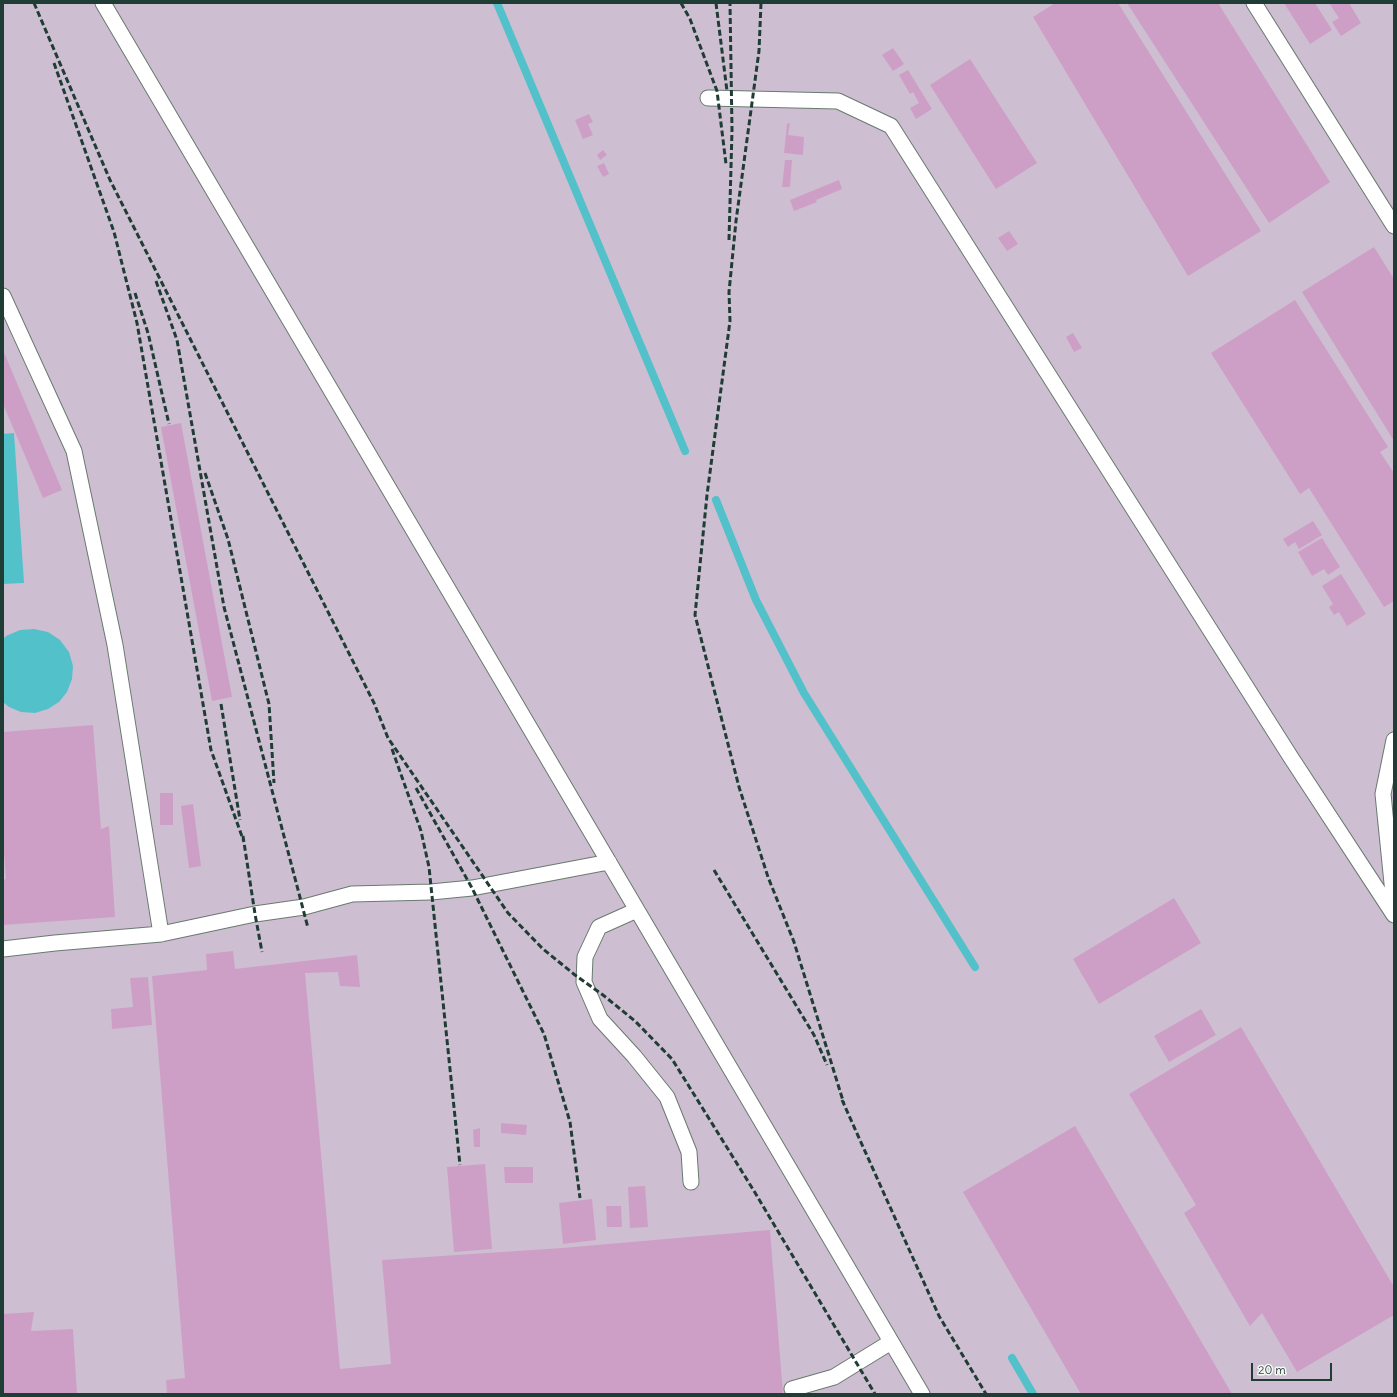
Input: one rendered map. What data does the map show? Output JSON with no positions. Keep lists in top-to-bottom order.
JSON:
{
  "scale_bar": "20 m"
}
